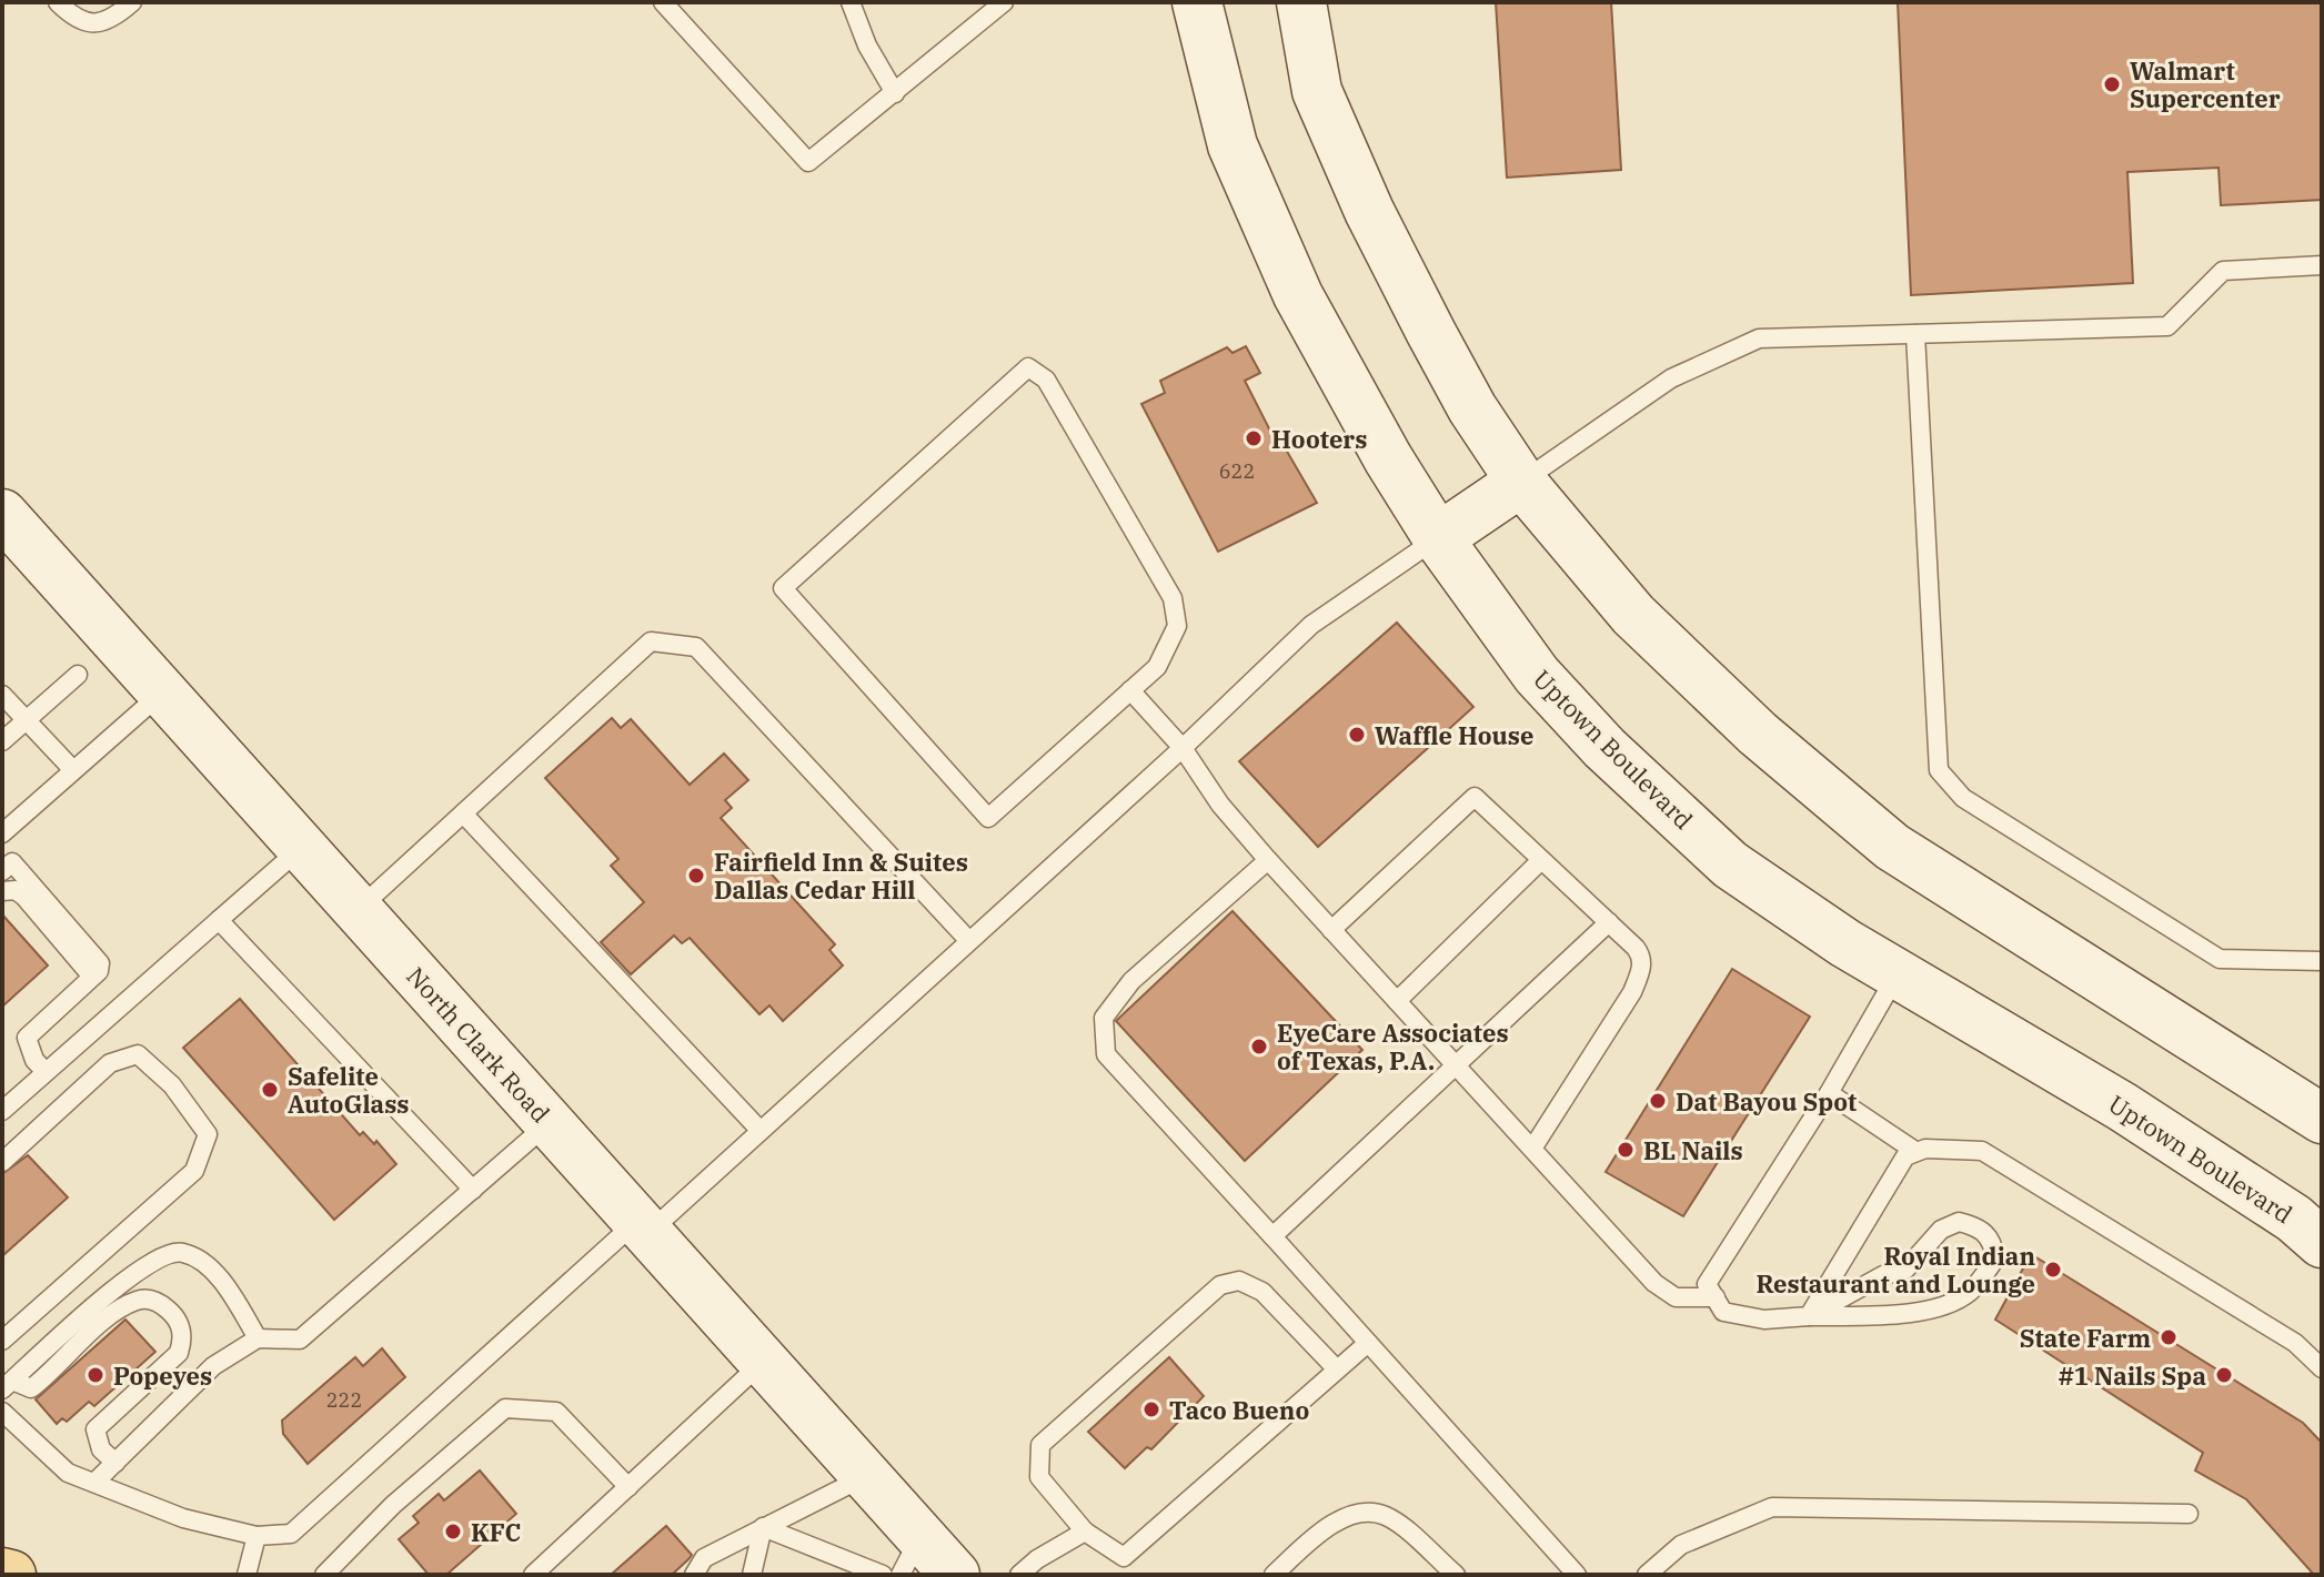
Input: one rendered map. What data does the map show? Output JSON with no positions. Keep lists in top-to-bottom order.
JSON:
{
  "streets": {
    "street": ["Uptown Boulevard", "North Clark Road"]
  },
  "places": [
    "Walmart Supercenter",
    "Hooters",
    "Waffle House",
    "Fairfield Inn & Suites Dallas Cedar Hill",
    "EyeCare Associates of Texas, P.A.",
    "Safelite AutoGlass",
    "Dat Bayou Spot",
    "BL Nails",
    "Royal Indian Restaurant and Lounge",
    "State Farm",
    "Popeyes",
    "#1 Nails Spa",
    "Taco Bueno",
    "KFC"
  ],
  "house_numbers": ["622", "222"]
}
